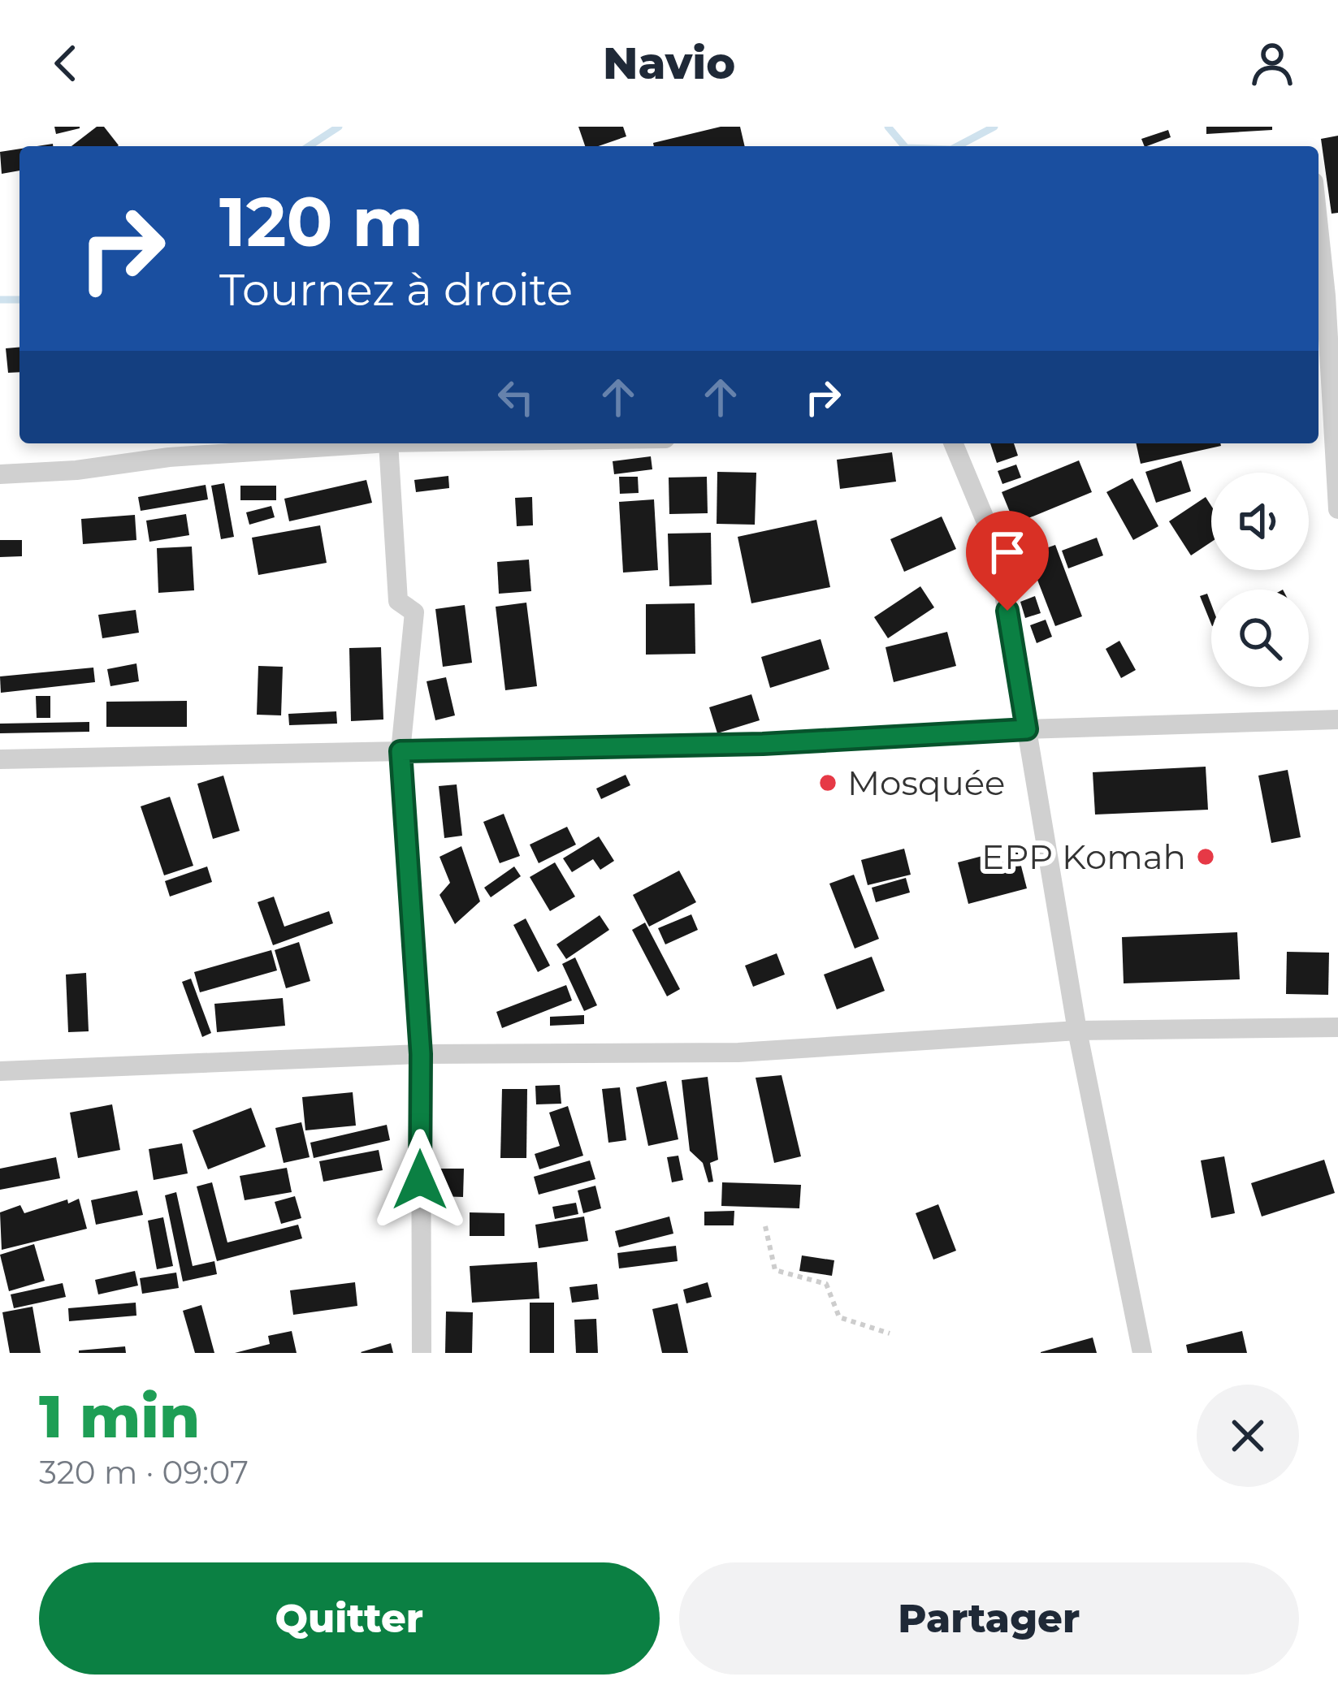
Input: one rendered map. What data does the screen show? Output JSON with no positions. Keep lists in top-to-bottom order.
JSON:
{
  "places": ["Mosquée", "EPP Komah"],
  "page": {
    "header": "Navio",
    "turn": ["120 m", "Tournez à droite"],
    "heading": ["1 min", "320 m · 09:07"],
    "buttons": ["Quitter", "Partager"]
  }
}
